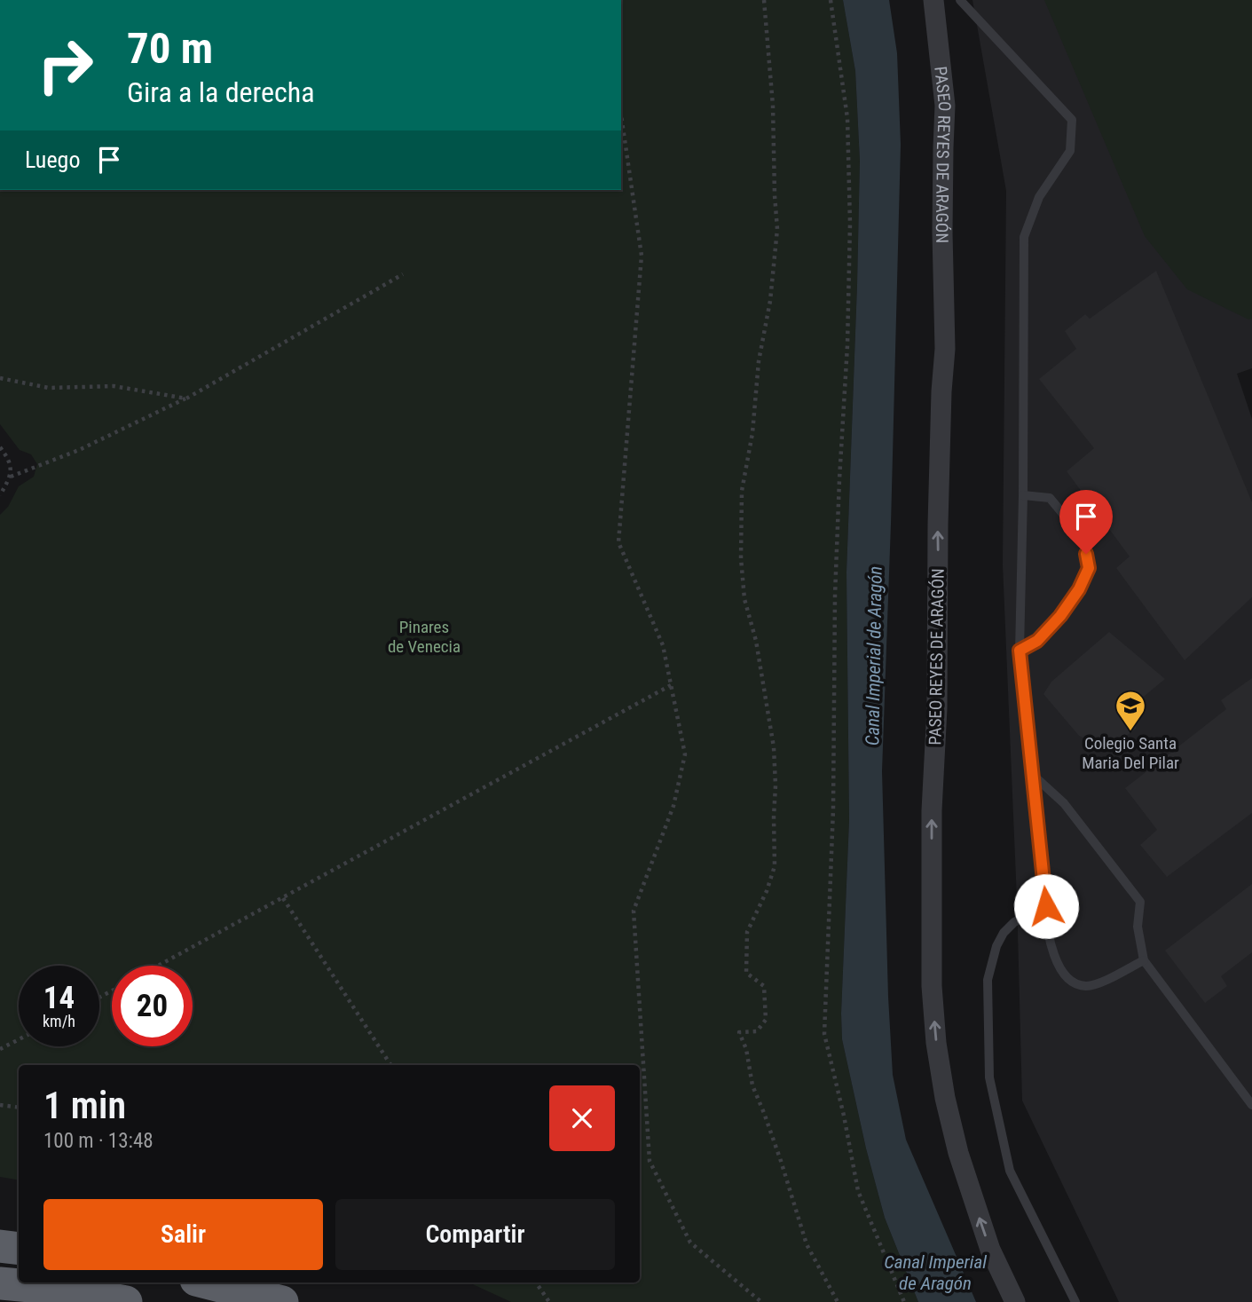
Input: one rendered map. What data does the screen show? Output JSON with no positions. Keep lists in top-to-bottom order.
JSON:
{
  "streets": {
    "street": ["PASEO REYES DE ARAGÓN"]
  },
  "one_way": ["PASEO REYES DE ARAGÓN"],
  "water": ["Canal Imperial de Aragón"],
  "parks": ["Pinares de Venecia"],
  "places": {
    "school or university": ["Colegio Santa Maria Del Pilar"]
  },
  "page": {
    "turn": ["70 m", "Gira a la derecha"],
    "then": "Luego",
    "speed": "14 km/h",
    "limit": "20",
    "heading": ["1 min", "100 m · 13:48"],
    "buttons": ["Salir", "Compartir"]
  }
}
